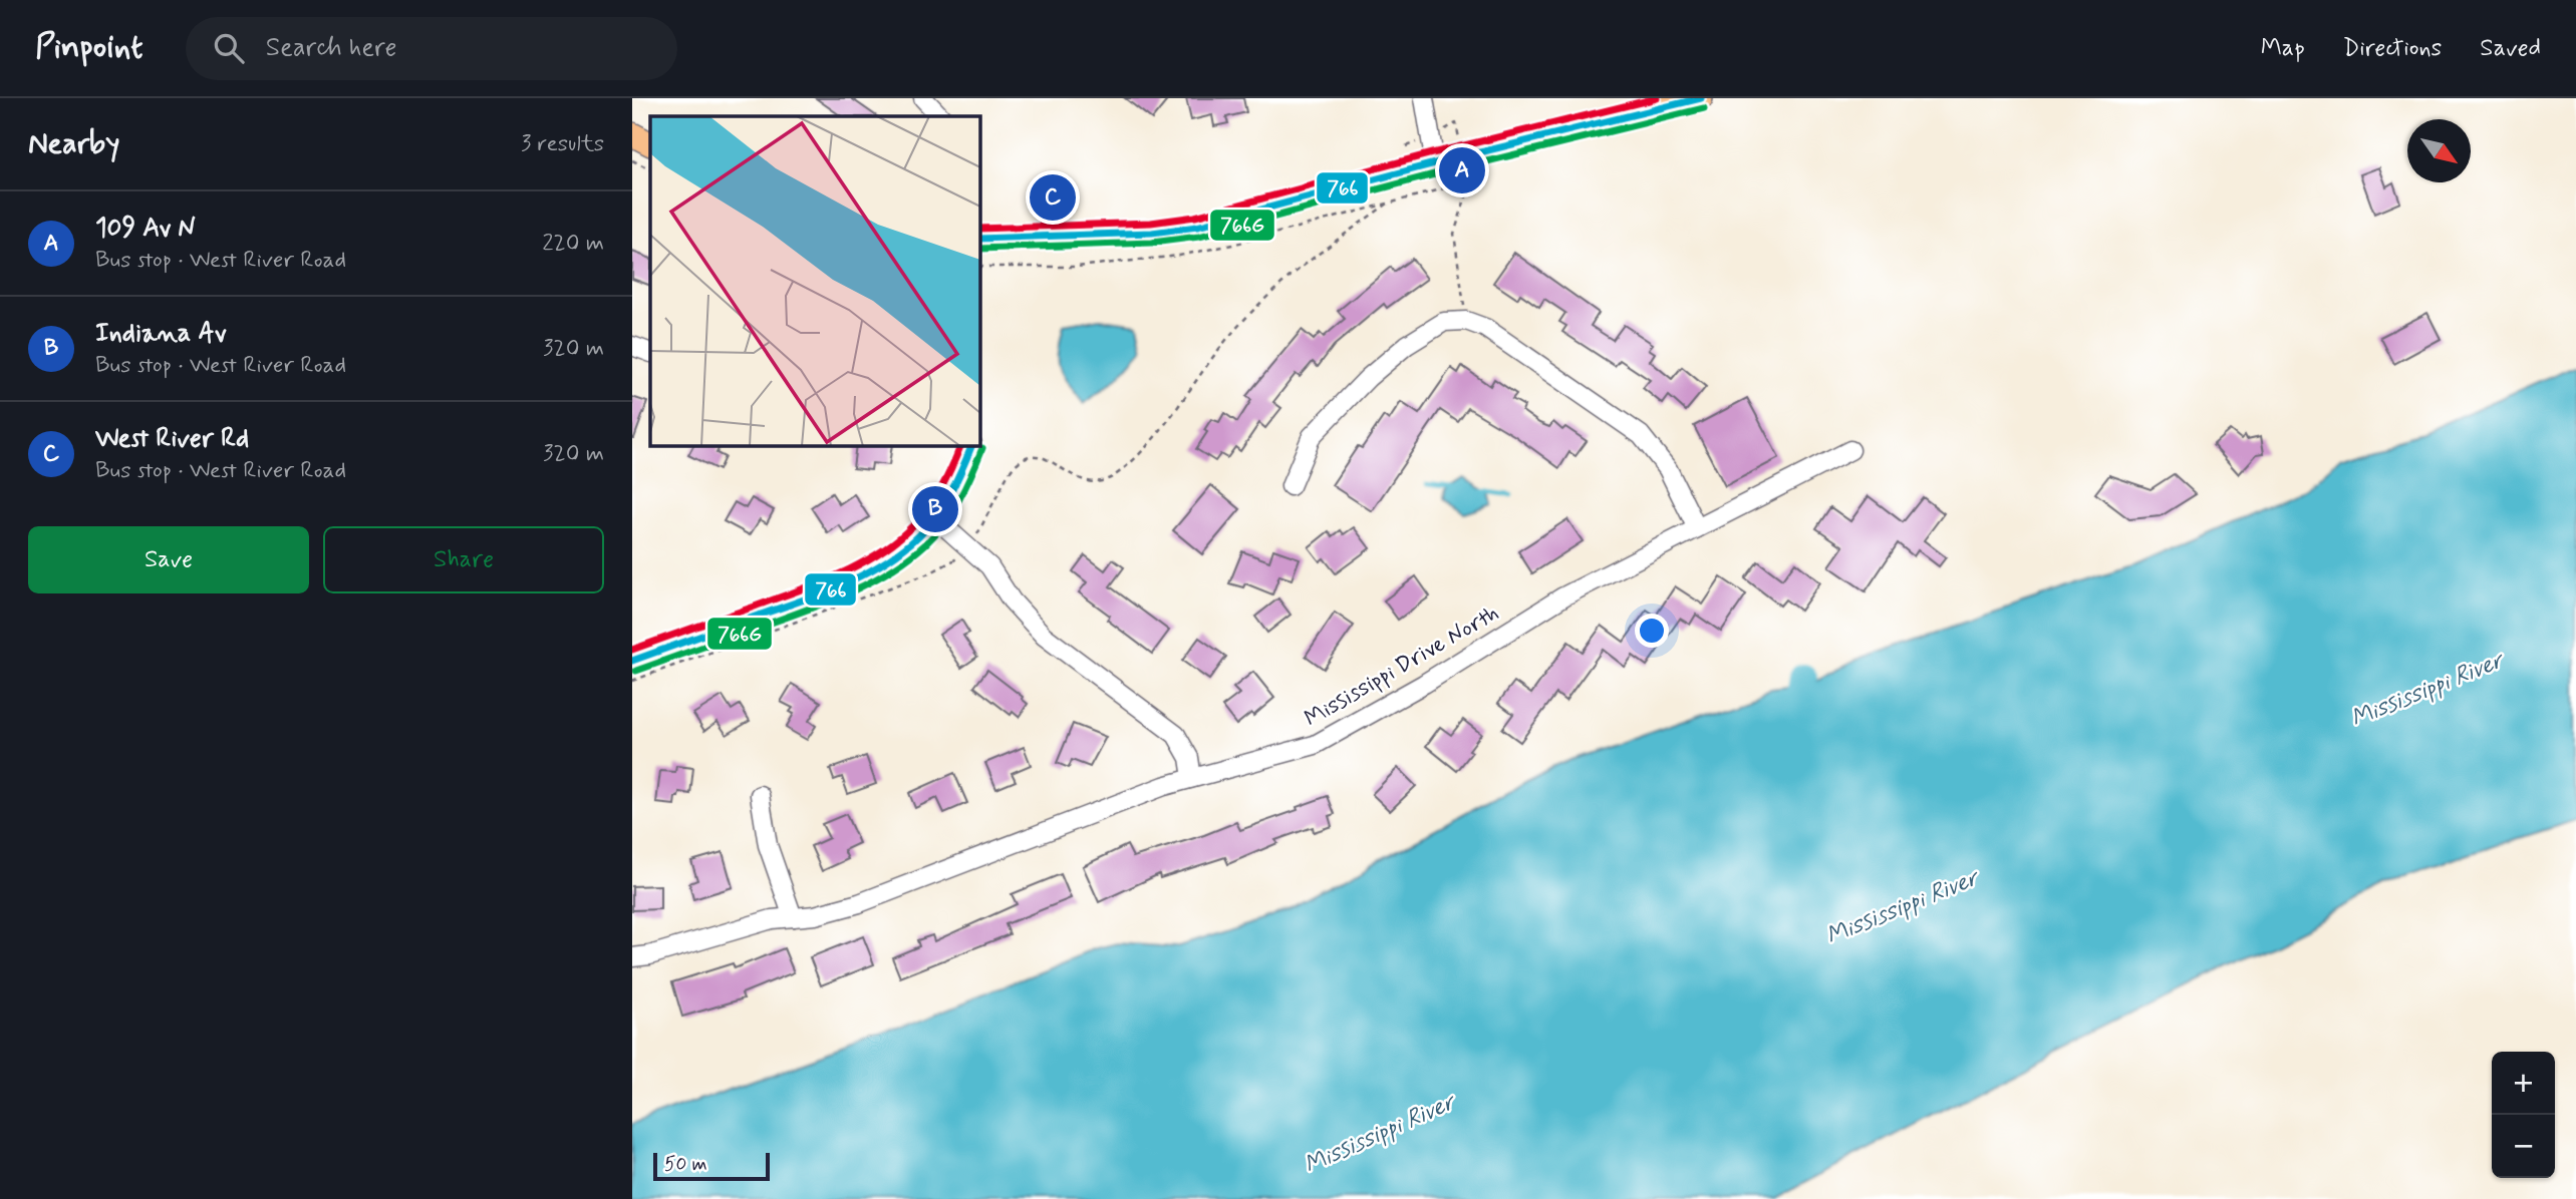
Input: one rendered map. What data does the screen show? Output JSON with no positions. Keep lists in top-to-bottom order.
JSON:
{
  "streets": {
    "street": ["Mississippi Drive North"]
  },
  "water": ["Mississippi River"],
  "lines": ["transit line 766", "transit line 766G"],
  "scale_bar": "50 m",
  "north": "bottom right",
  "page": {
    "header": "Pinpoint",
    "search": "Search here",
    "nav": ["Map", "Directions", "Saved"],
    "heading": ["Nearby", "3 results"],
    "pins": ["A", "C", "B"],
    "list": [
      {
        "mark": "A",
        "name": "109 Av N",
        "note": "Bus stop · West River Road",
        "value": "220 m"
      },
      {
        "mark": "B",
        "name": "Indiana Av",
        "note": "Bus stop · West River Road",
        "value": "320 m"
      },
      {
        "mark": "C",
        "name": "West River Rd",
        "note": "Bus stop · West River Road",
        "value": "320 m"
      }
    ],
    "buttons": ["Save", "Share"],
    "map_buttons": ["+", "−"],
    "scale": "50 m"
  }
}
